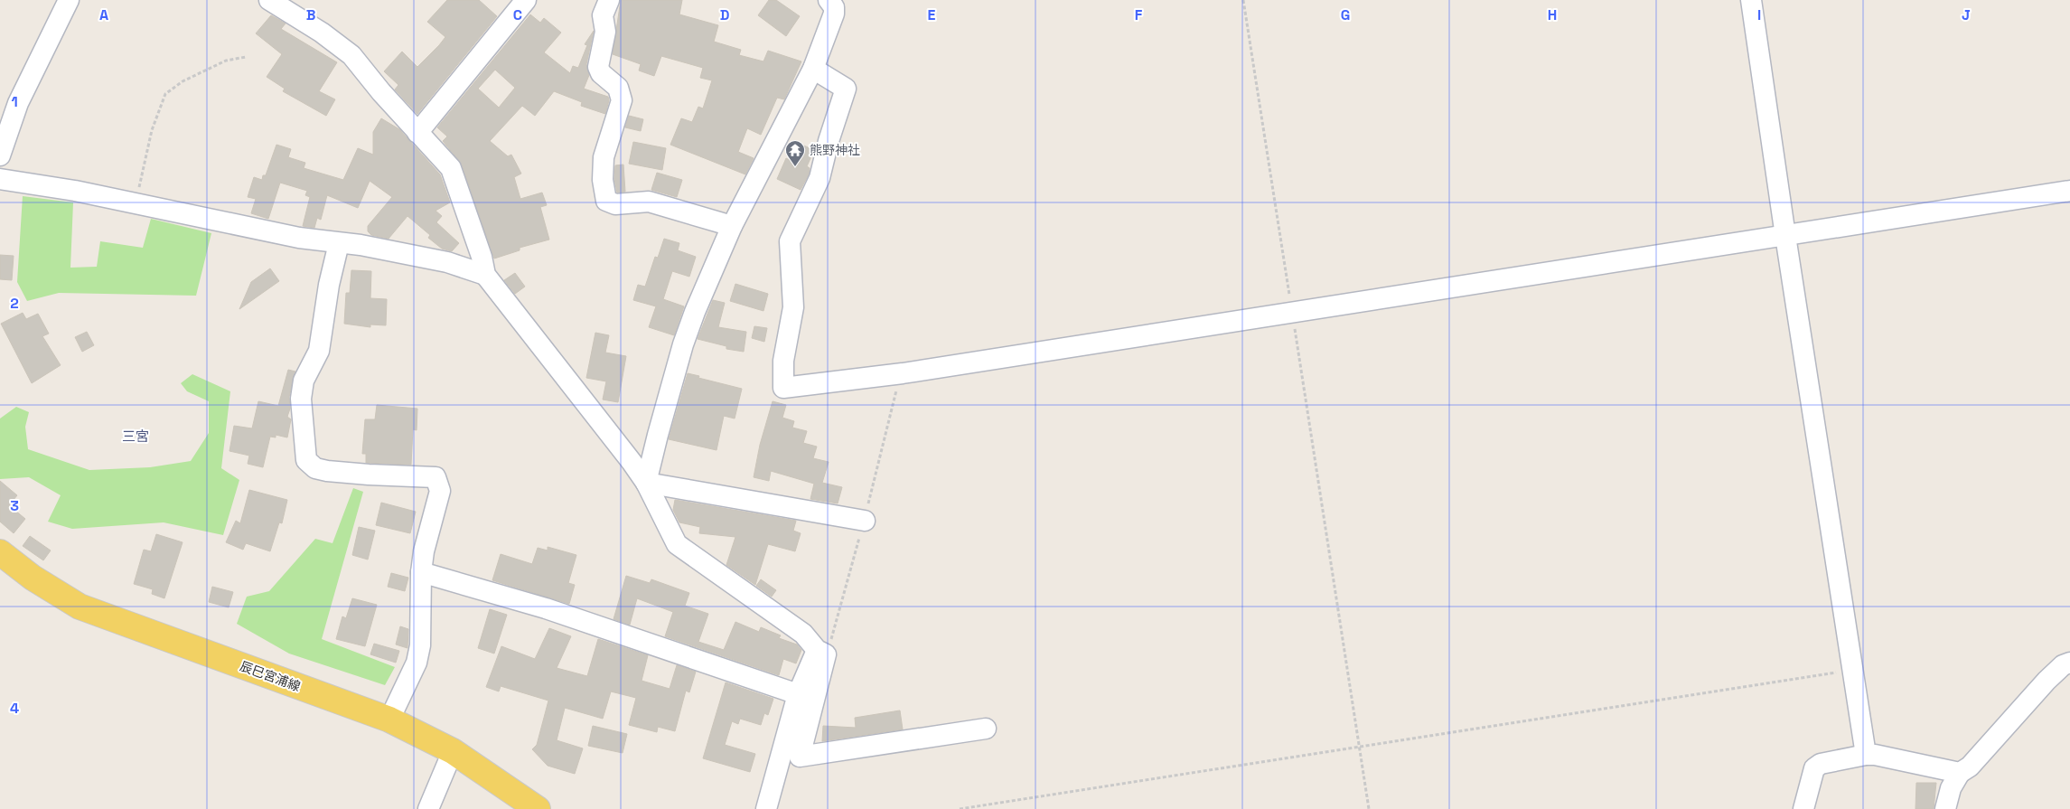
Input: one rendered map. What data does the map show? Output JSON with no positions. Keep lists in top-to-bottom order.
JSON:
{
  "streets": {
    "main road": ["辰巳宮浦線"]
  },
  "districts": ["三宮"],
  "places": {
    "temple": ["熊野神社"]
  },
  "grid": {
    "columns": [
      "A",
      "B",
      "C",
      "D",
      "E",
      "F",
      "G",
      "H",
      "I",
      "J"
    ],
    "rows": [
      "1",
      "2",
      "3",
      "4"
    ]
  }
}
